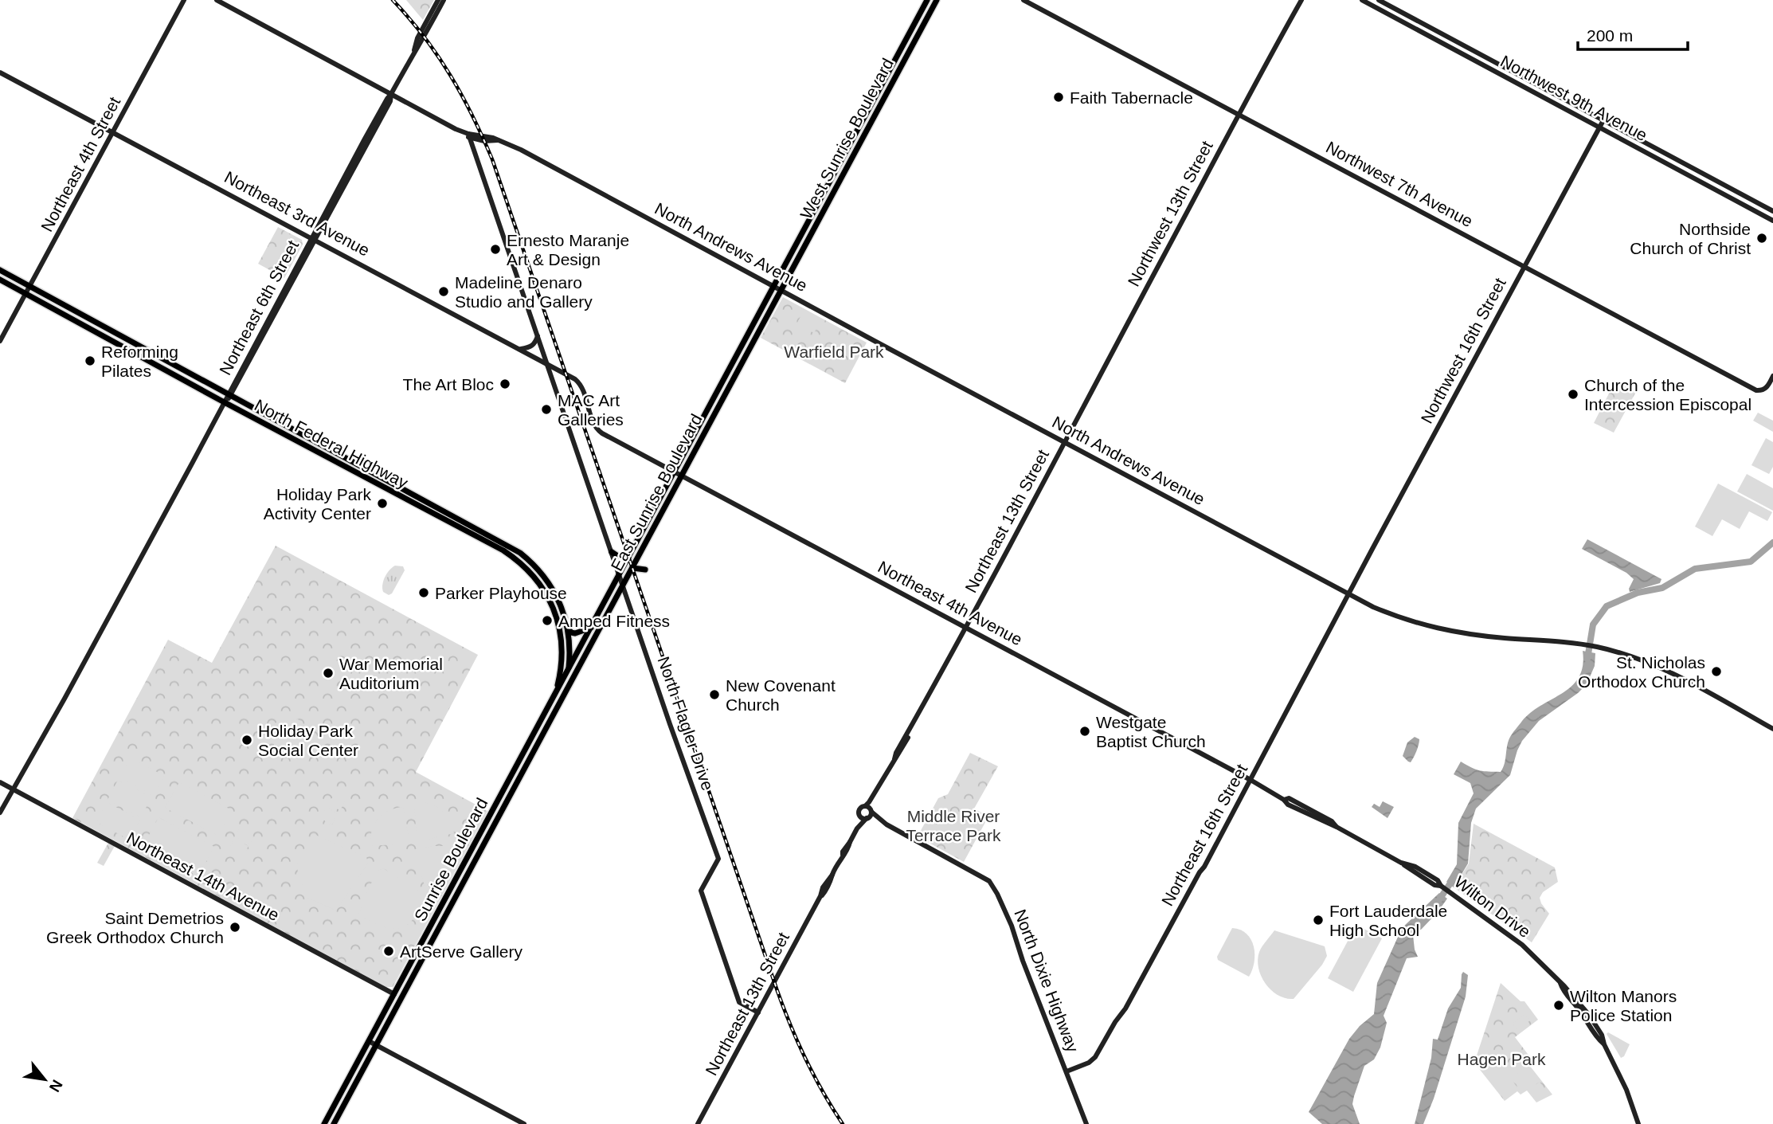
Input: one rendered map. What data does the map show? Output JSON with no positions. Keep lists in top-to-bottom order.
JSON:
{
  "streets": {
    "main road": [
      "West Sunrise Boulevard",
      "North Federal Highway",
      "East Sunrise Boulevard",
      "Sunrise Boulevard"
    ],
    "street": [
      "Northwest 9th Avenue",
      "Northeast 4th Street",
      "Northwest 7th Avenue",
      "Northeast 3rd Avenue",
      "Northwest 13th Street",
      "North Andrews Avenue",
      "Northeast 6th Street",
      "Northwest 16th Street",
      "Northeast 13th Street",
      "Northeast 4th Avenue",
      "North Flagler Drive",
      "Northeast 16th Street",
      "Northeast 14th Avenue",
      "Wilton Drive",
      "North Dixie Highway"
    ]
  },
  "crossings": [
    ["Northwest 9th Avenue", "Northwest 16th Street"],
    ["West Sunrise Boulevard", "North Andrews Avenue"],
    ["West Sunrise Boulevard", "East Sunrise Boulevard"],
    ["Northeast 4th Street", "Northeast 3rd Avenue"],
    ["Northeast 4th Street", "North Federal Highway"],
    ["Northwest 7th Avenue", "Northwest 13th Street"],
    ["Northwest 7th Avenue", "Northwest 16th Street"],
    ["Northeast 3rd Avenue", "Northeast 6th Street"],
    ["Northeast 3rd Avenue", "Northeast 4th Avenue"],
    ["Northeast 3rd Avenue", "North Flagler Drive"],
    ["Northwest 13th Street", "North Andrews Avenue"],
    ["Northwest 13th Street", "Northeast 13th Street"],
    ["North Andrews Avenue", "Northeast 6th Street"],
    ["North Andrews Avenue", "Northwest 16th Street"],
    ["North Andrews Avenue", "East Sunrise Boulevard"],
    ["North Andrews Avenue", "Northeast 13th Street"],
    ["North Andrews Avenue", "North Flagler Drive"],
    ["North Andrews Avenue", "Northeast 16th Street"],
    ["Northeast 6th Street", "North Federal Highway"],
    ["Northeast 6th Street", "Northeast 14th Avenue"],
    ["Northwest 16th Street", "Northeast 16th Street"],
    ["North Federal Highway", "East Sunrise Boulevard"],
    ["North Federal Highway", "Sunrise Boulevard"],
    ["East Sunrise Boulevard", "Northeast 4th Avenue"],
    ["East Sunrise Boulevard", "North Flagler Drive"],
    ["East Sunrise Boulevard", "Sunrise Boulevard"],
    ["Northeast 13th Street", "Northeast 4th Avenue"],
    ["Northeast 13th Street", "North Flagler Drive"],
    ["Northeast 13th Street", "North Dixie Highway"],
    ["Northeast 4th Avenue", "Northeast 16th Street"],
    ["Northeast 4th Avenue", "Wilton Drive"],
    ["Northeast 16th Street", "North Dixie Highway"],
    ["Sunrise Boulevard", "Northeast 14th Avenue"]
  ],
  "parks": ["Warfield Park", "Middle River Terrace Park", "Hagen Park"],
  "places": [
    "Faith Tabernacle",
    "Northside Church of Christ",
    "Ernesto Maranje Art & Design",
    "Madeline Denaro Studio and Gallery",
    "Reforming Pilates",
    "The Art Bloc",
    "Church of the Intercession Episcopal",
    "MAC Art Galleries",
    "Holiday Park Activity Center",
    "Parker Playhouse",
    "Amped Fitness",
    "St. Nicholas Orthodox Church",
    "War Memorial Auditorium",
    "New Covenant Church",
    "Westgate Baptist Church",
    "Holiday Park Social Center",
    "Fort Lauderdale High School",
    "Saint Demetrios Greek Orthodox Church",
    "ArtServe Gallery",
    "Wilton Manors Police Station"
  ],
  "scale_bar": "200 m",
  "north": "bottom right"
}
